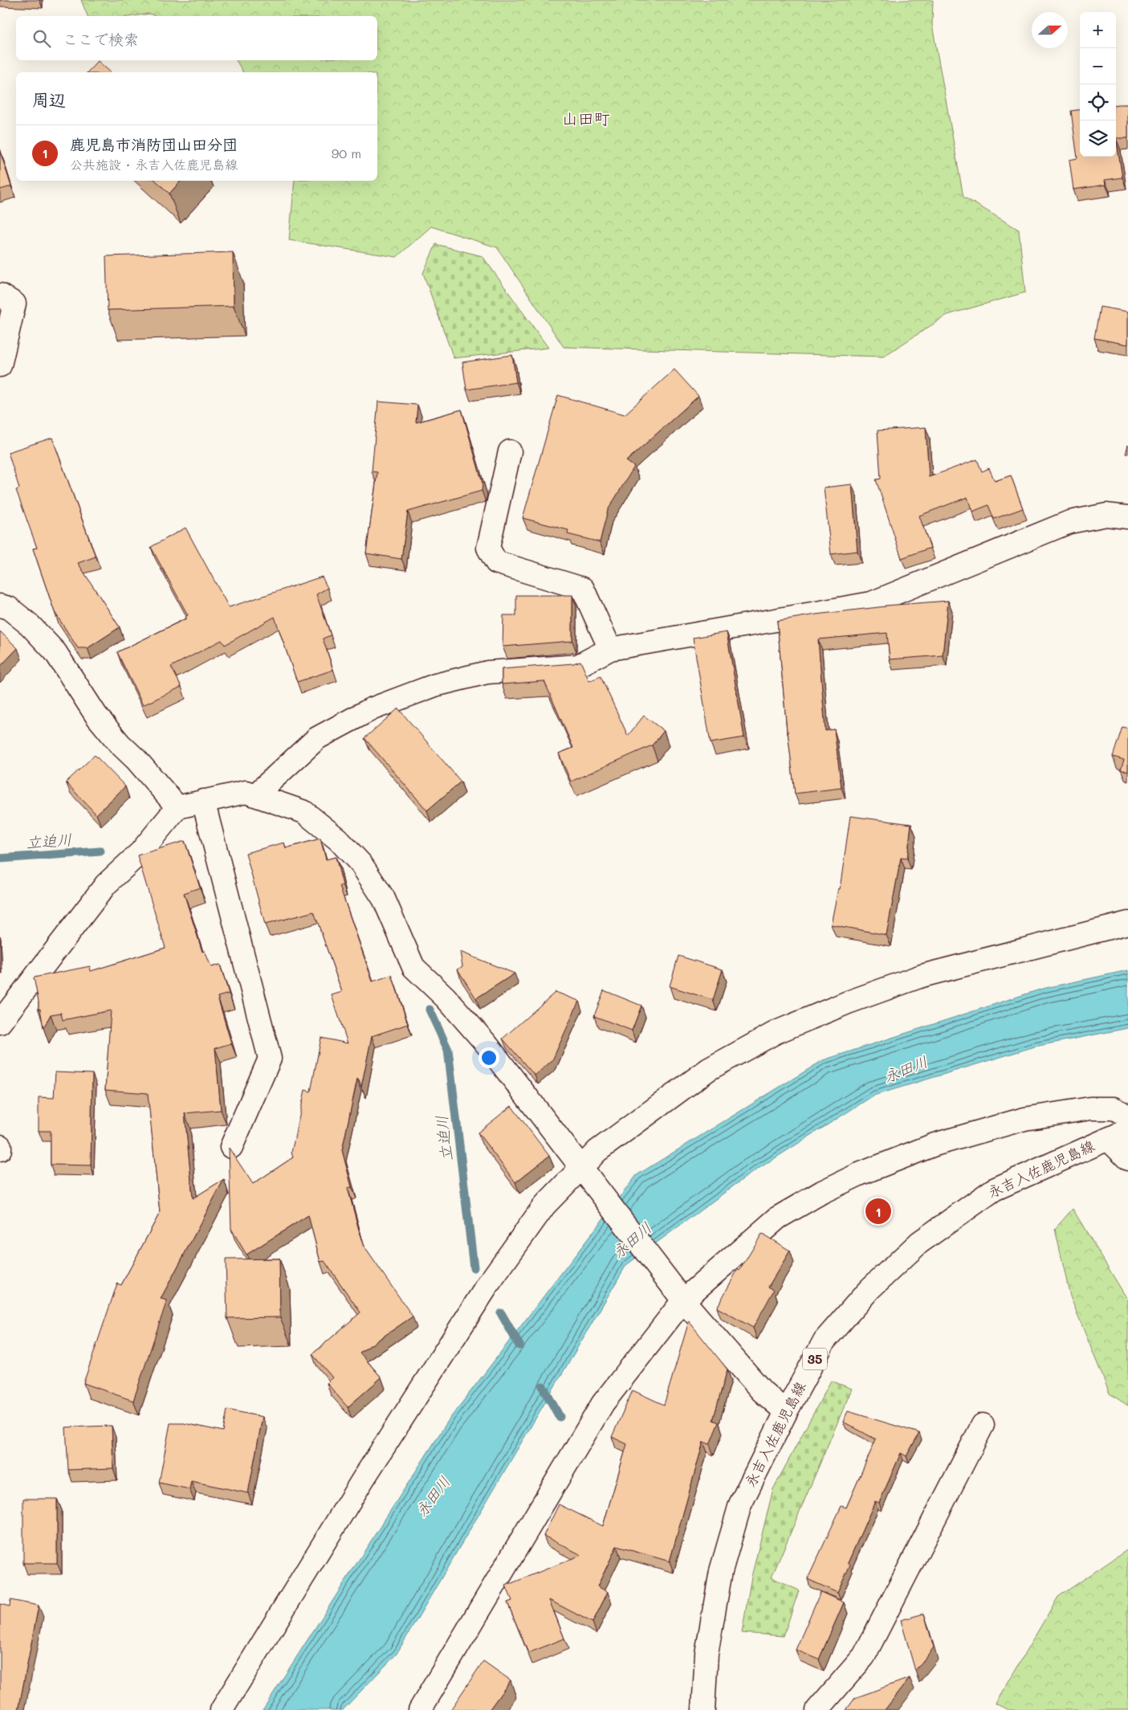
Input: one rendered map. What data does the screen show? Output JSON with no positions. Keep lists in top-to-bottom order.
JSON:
{
  "streets": {
    "street": ["永吉入佐鹿児島線", "35"]
  },
  "districts": ["山田町"],
  "water": ["立迫川", "永田川"],
  "north": "right",
  "page": {
    "map_buttons": ["+", "−"],
    "search": "ここで検索",
    "heading": "周辺",
    "list": [
      {
        "mark": "1",
        "name": "鹿児島市消防団山田分団",
        "note": "公共施設 · 永吉入佐鹿児島線",
        "value": "90 m"
      }
    ],
    "pins": "1"
  }
}
